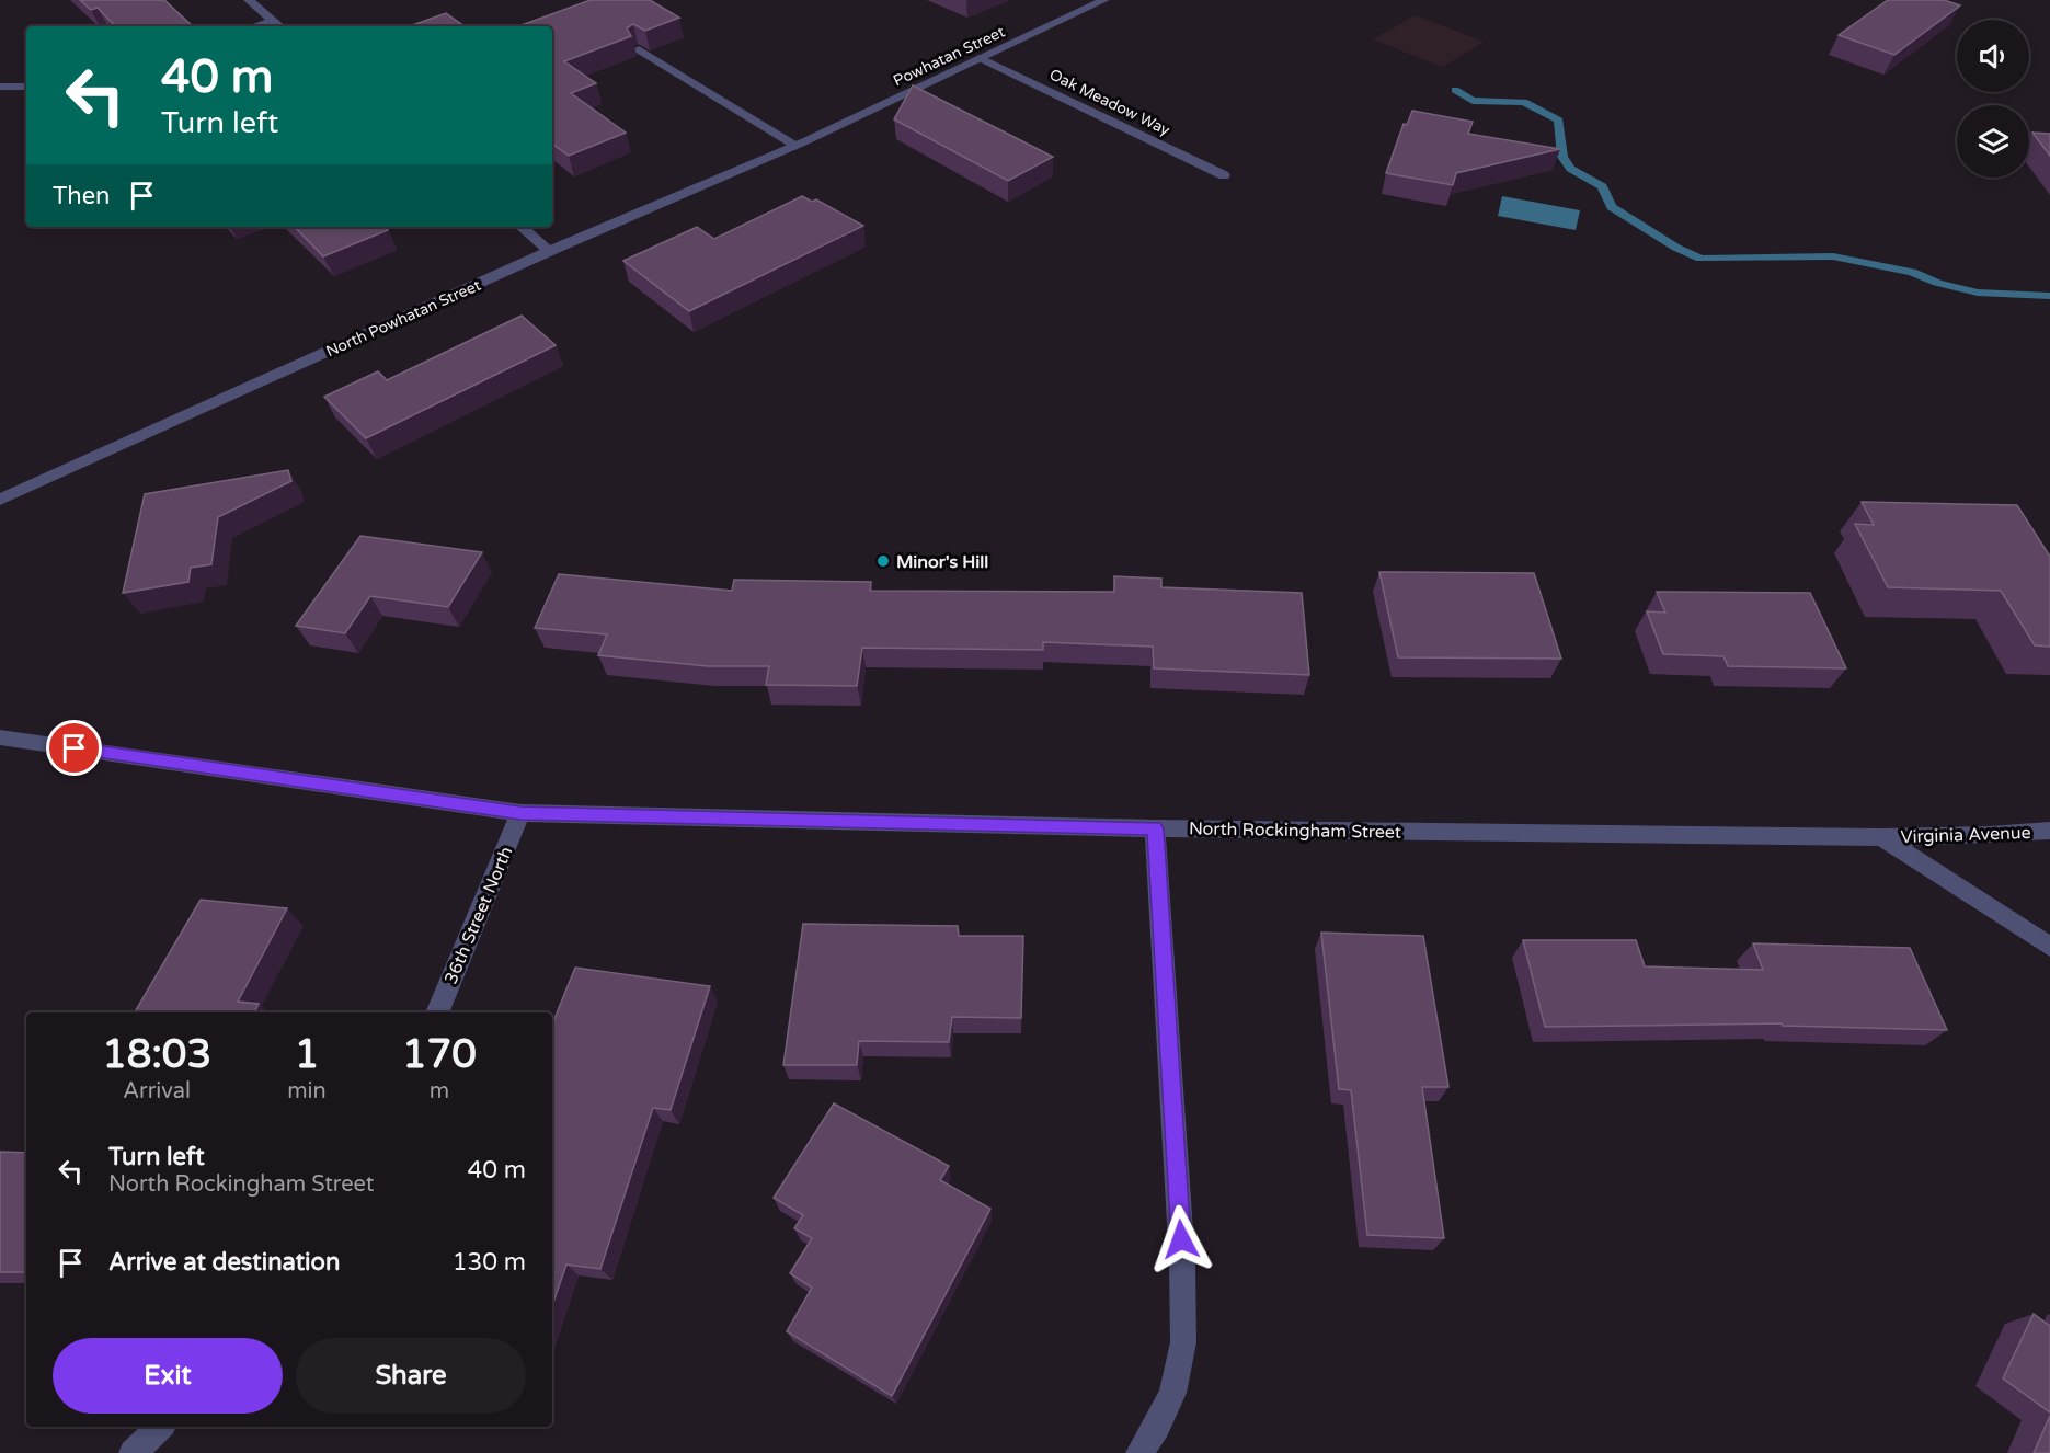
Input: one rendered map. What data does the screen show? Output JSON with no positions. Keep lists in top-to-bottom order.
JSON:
{
  "streets": {
    "street": [
      "Powhatan Street",
      "Oak Meadow Way",
      "North Powhatan Street",
      "North Rockingham Street",
      "Virginia Avenue",
      "36th Street North"
    ]
  },
  "crossings": [
    ["Powhatan Street", "Oak Meadow Way"],
    ["Powhatan Street", "North Powhatan Street"],
    ["North Rockingham Street", "Virginia Avenue"],
    ["North Rockingham Street", "36th Street North"]
  ],
  "places": ["Minor's Hill"],
  "page": {
    "turn": ["40 m", "Turn left"],
    "then": "Then",
    "eta": [
      "18:03",
      "Arrival",
      "1",
      "min",
      "170",
      "m"
    ],
    "list": [
      {
        "name": "Turn left",
        "note": "North Rockingham Street",
        "value": "40 m"
      },
      {
        "name": "Arrive at destination",
        "value": "130 m"
      }
    ],
    "buttons": ["Exit", "Share"]
  }
}
